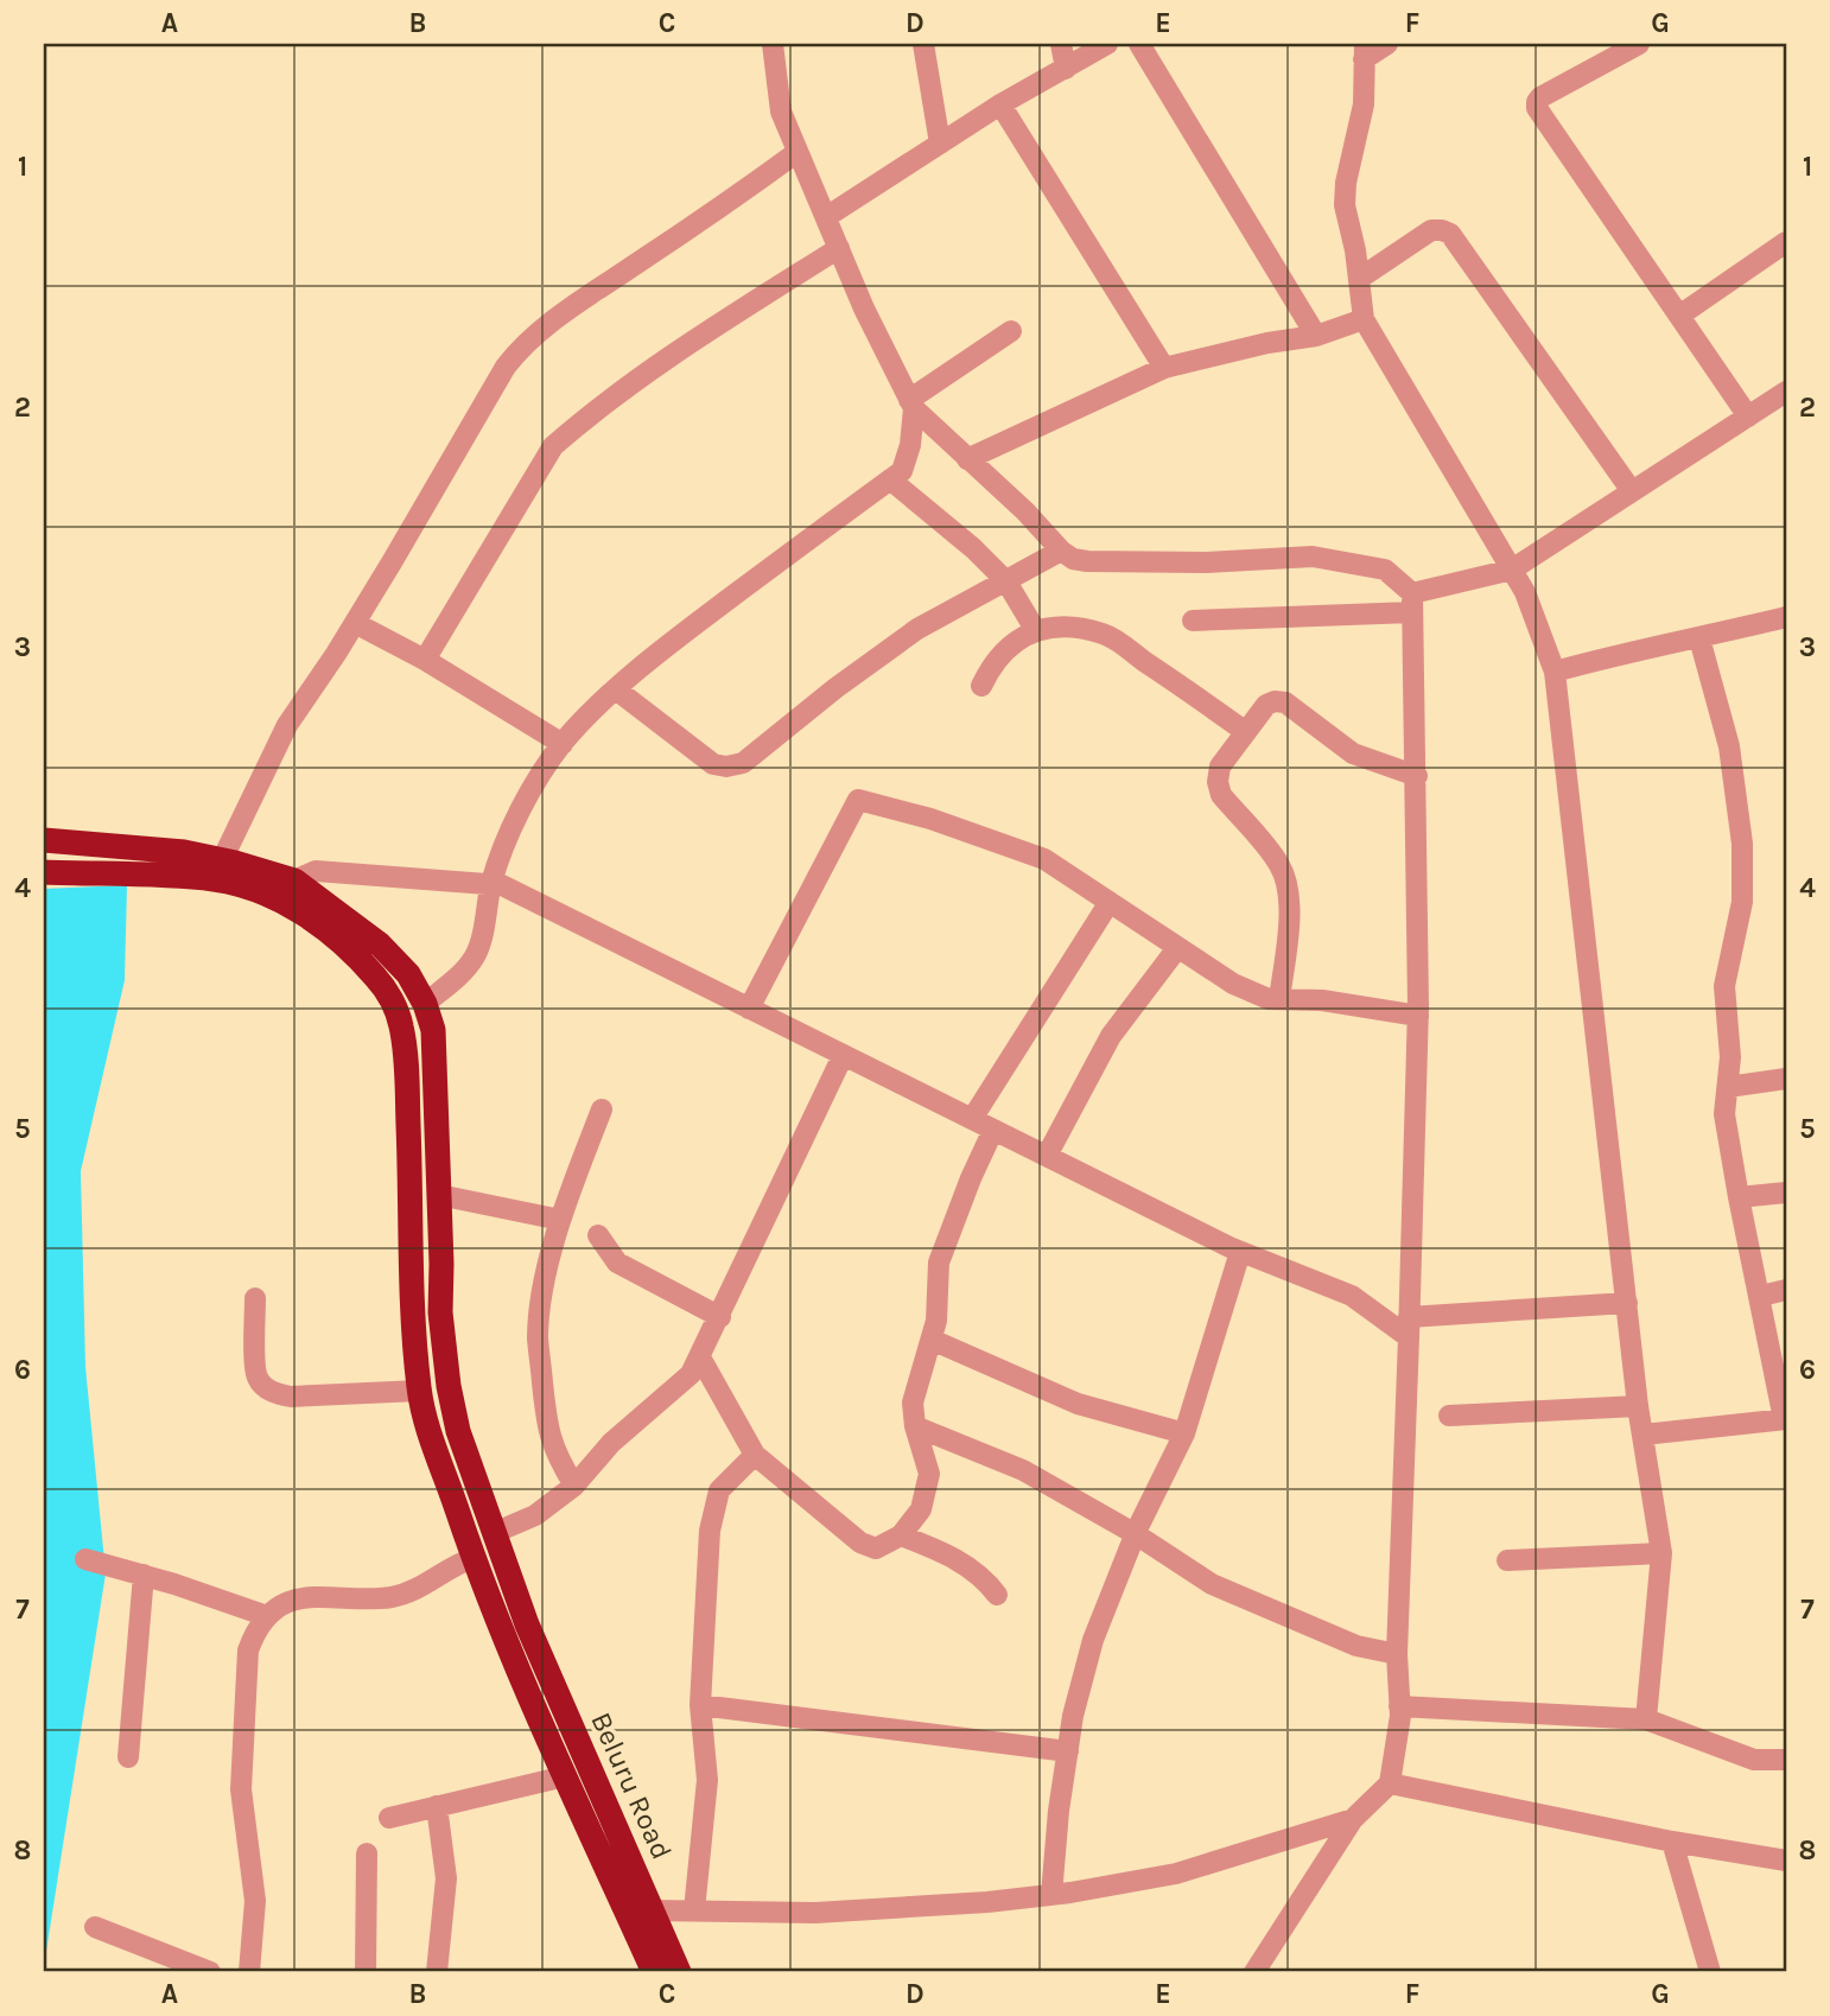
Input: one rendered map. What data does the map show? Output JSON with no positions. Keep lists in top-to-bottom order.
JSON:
{
  "streets": {
    "highway": ["Beluru Road"]
  },
  "grid": {
    "columns": [
      "A",
      "B",
      "C",
      "D",
      "E",
      "F",
      "G"
    ],
    "rows": [
      "1",
      "2",
      "3",
      "4",
      "5",
      "6",
      "7",
      "8"
    ]
  }
}
